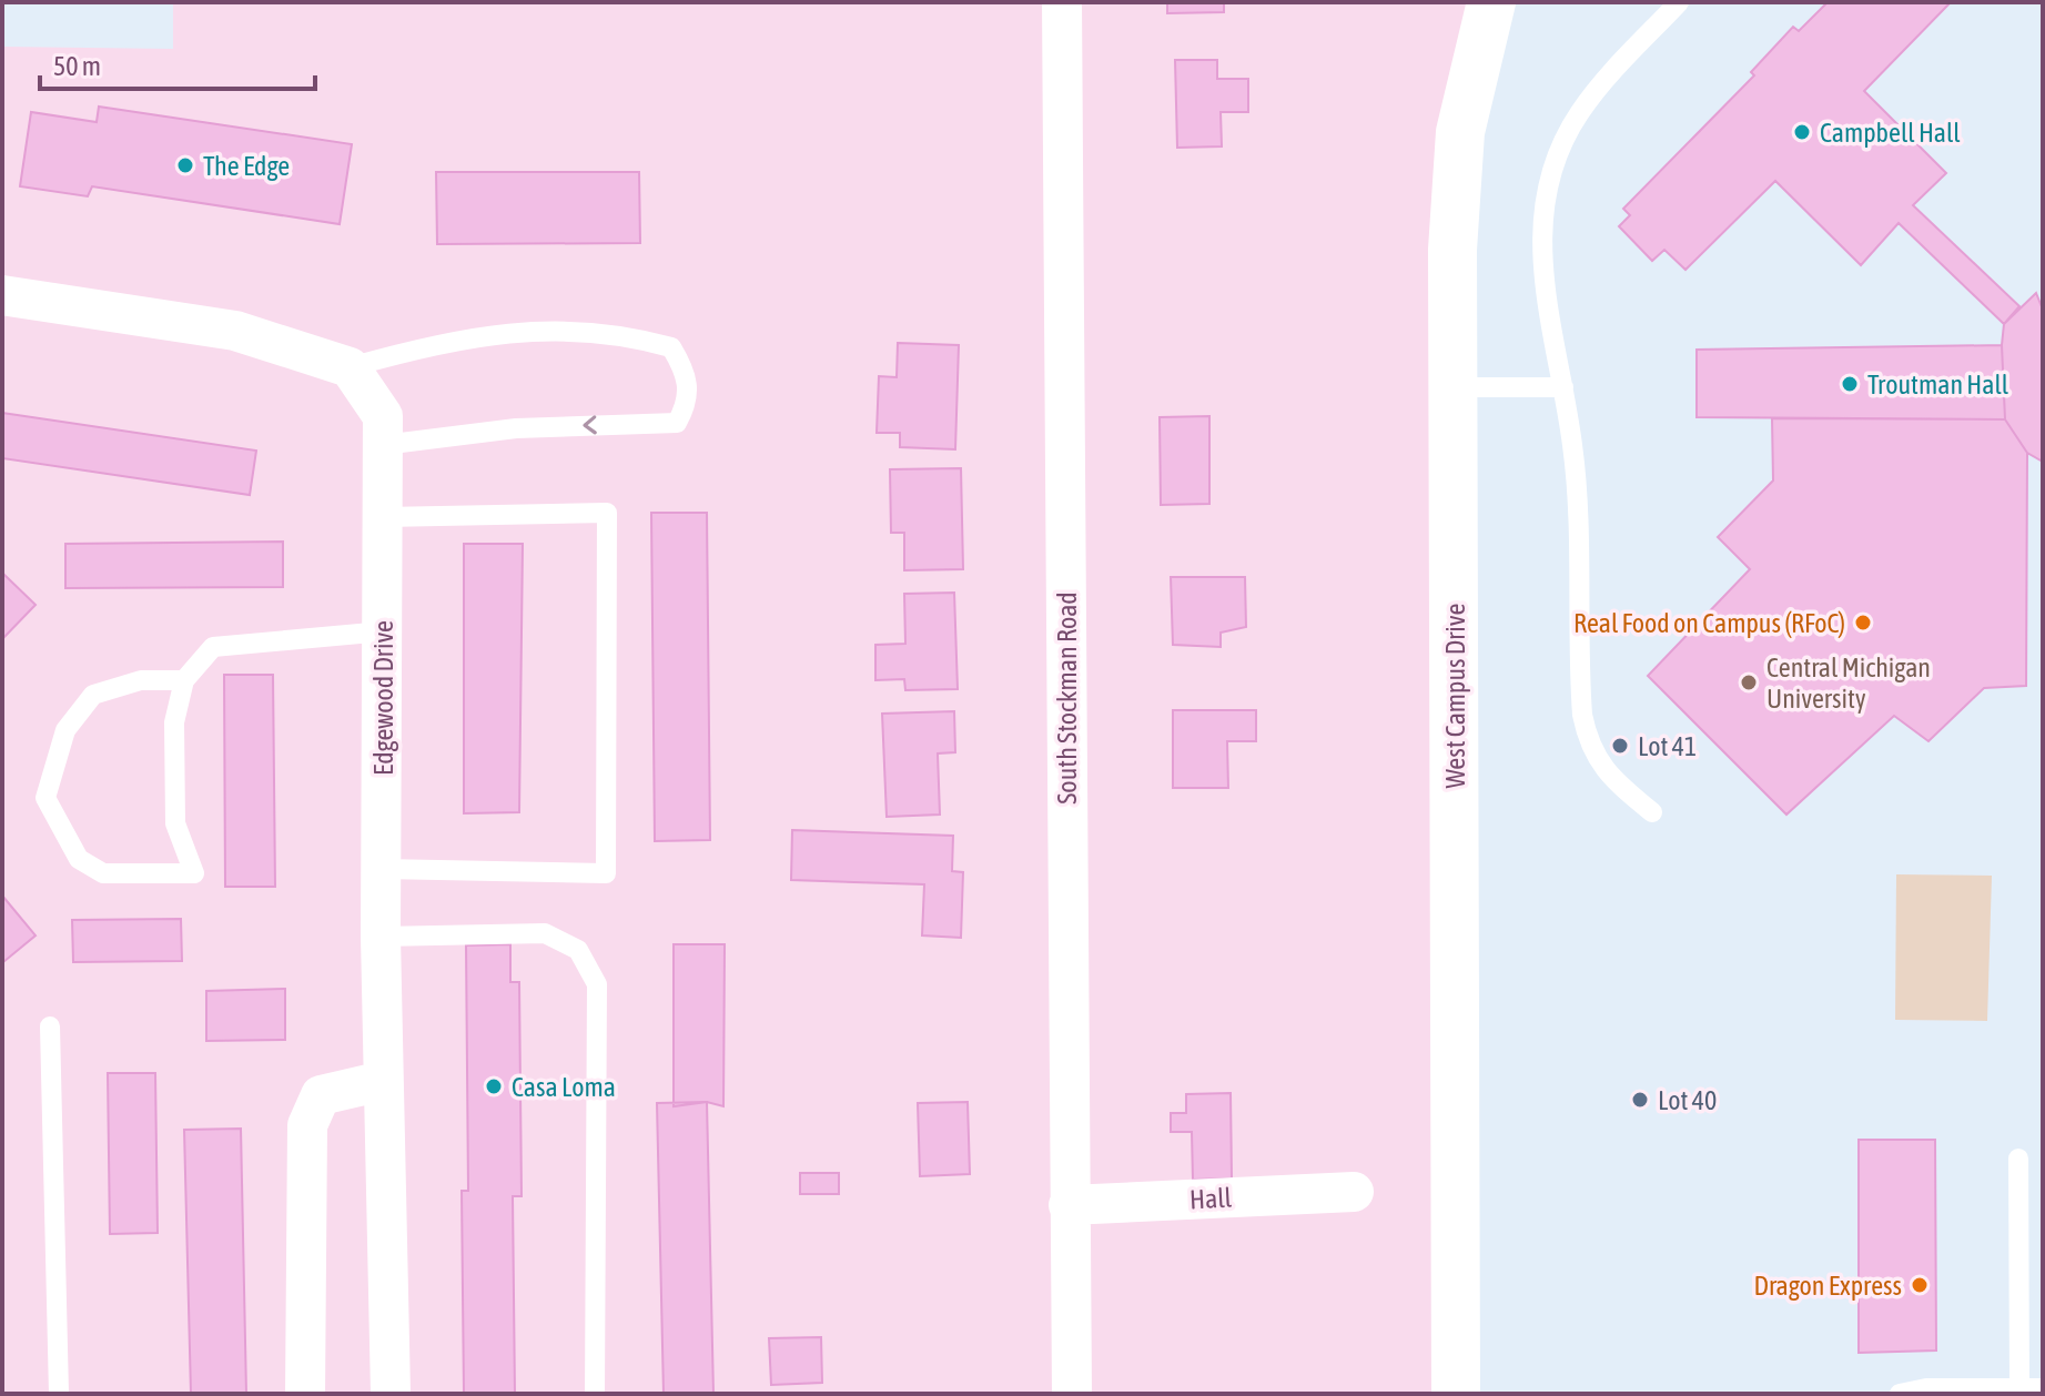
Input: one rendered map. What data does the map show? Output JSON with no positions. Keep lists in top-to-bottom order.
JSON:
{
  "streets": {
    "street": [
      "West Campus Drive",
      "Edgewood Drive",
      "South Stockman Road",
      "Hall"
    ]
  },
  "crossings": [
    ["South Stockman Road", "Hall"]
  ],
  "places": [
    "Campbell Hall",
    "The Edge",
    "Troutman Hall",
    "Real Food on Campus (RFoC)",
    "Central Michigan University",
    "Lot 41",
    "Casa Loma",
    "Lot 40",
    "Dragon Express"
  ],
  "scale_bar": "50 m"
}
